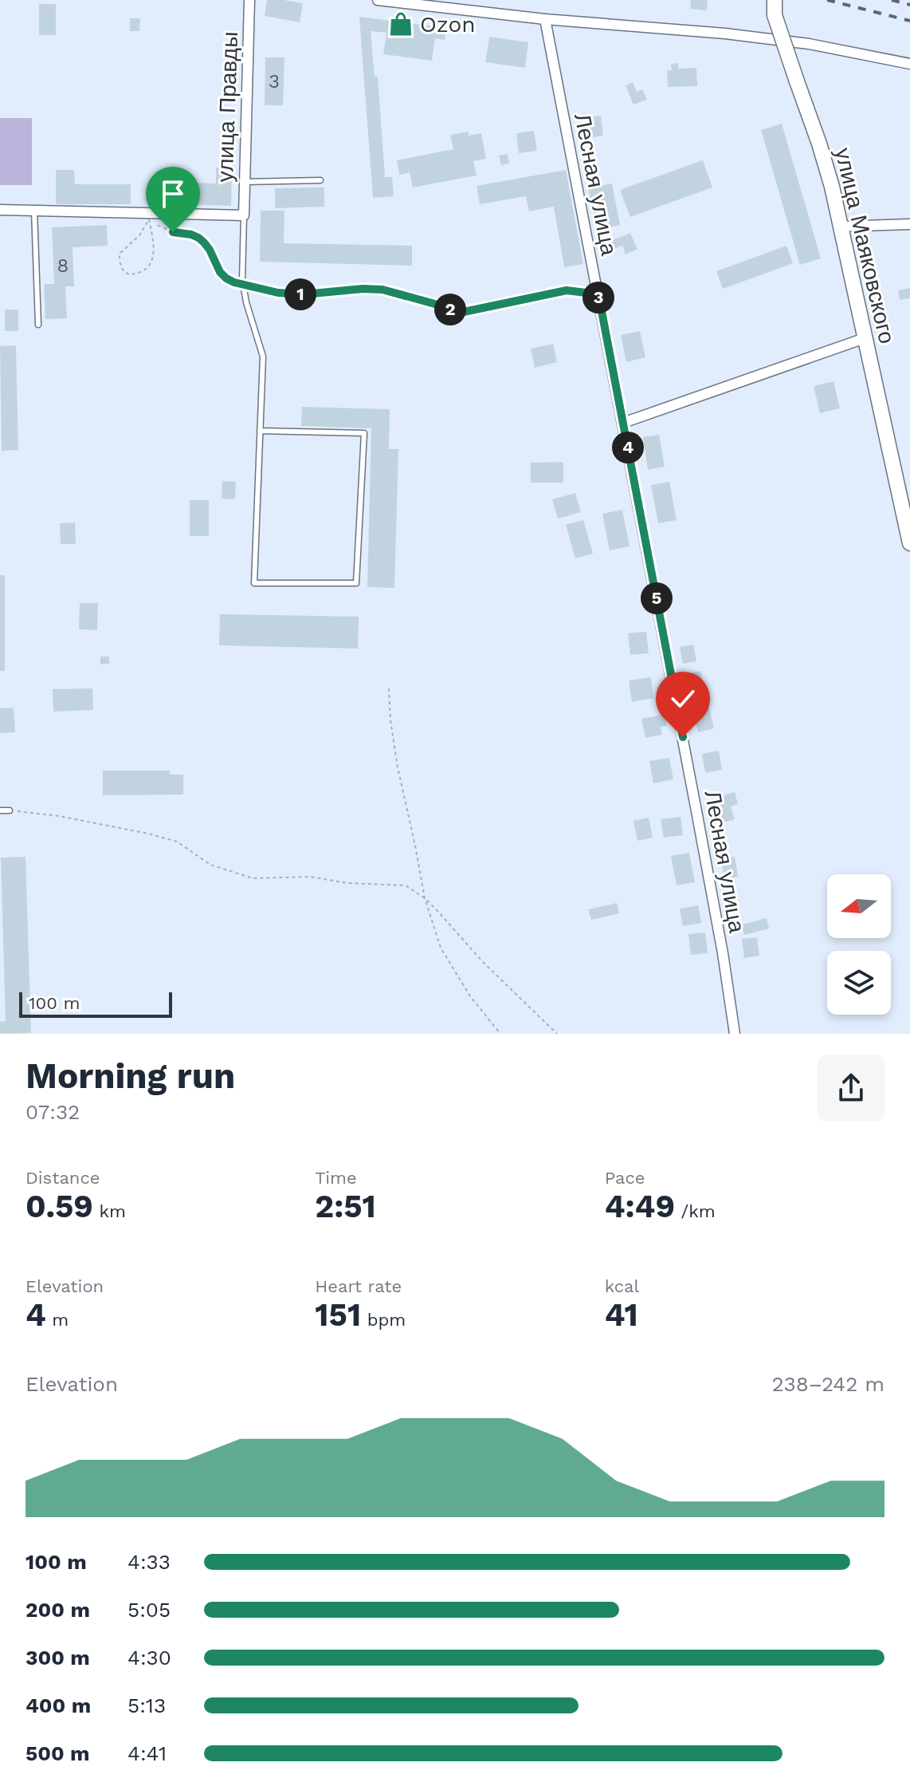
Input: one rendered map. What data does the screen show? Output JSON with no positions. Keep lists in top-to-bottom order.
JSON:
{
  "streets": {
    "street": ["улица Правды", "Лесная улица", "улица Маяковского"]
  },
  "places": {
    "shop": ["Ozon"]
  },
  "house_numbers": ["3", "8"],
  "scale_bar": "100 m",
  "north": "left",
  "page": {
    "pins": [
      "1",
      "3",
      "2",
      "4",
      "5"
    ],
    "scale": "100 m",
    "heading": ["Morning run", "07:32"],
    "stats": [
      ["Distance", "0.59 km"],
      ["Time", "2:51"],
      ["Pace", "4:49 /km"],
      ["Elevation", "4 m"],
      ["Heart rate", "151 bpm"],
      ["kcal", "41"]
    ],
    "chart": ["Elevation", "238–242 m"],
    "list": [
      {
        "name": "100 m",
        "note": "4:33"
      },
      {
        "name": "200 m",
        "note": "5:05"
      },
      {
        "name": "300 m",
        "note": "4:30"
      },
      {
        "name": "400 m",
        "note": "5:13"
      },
      {
        "name": "500 m",
        "note": "4:41"
      }
    ]
  }
}
